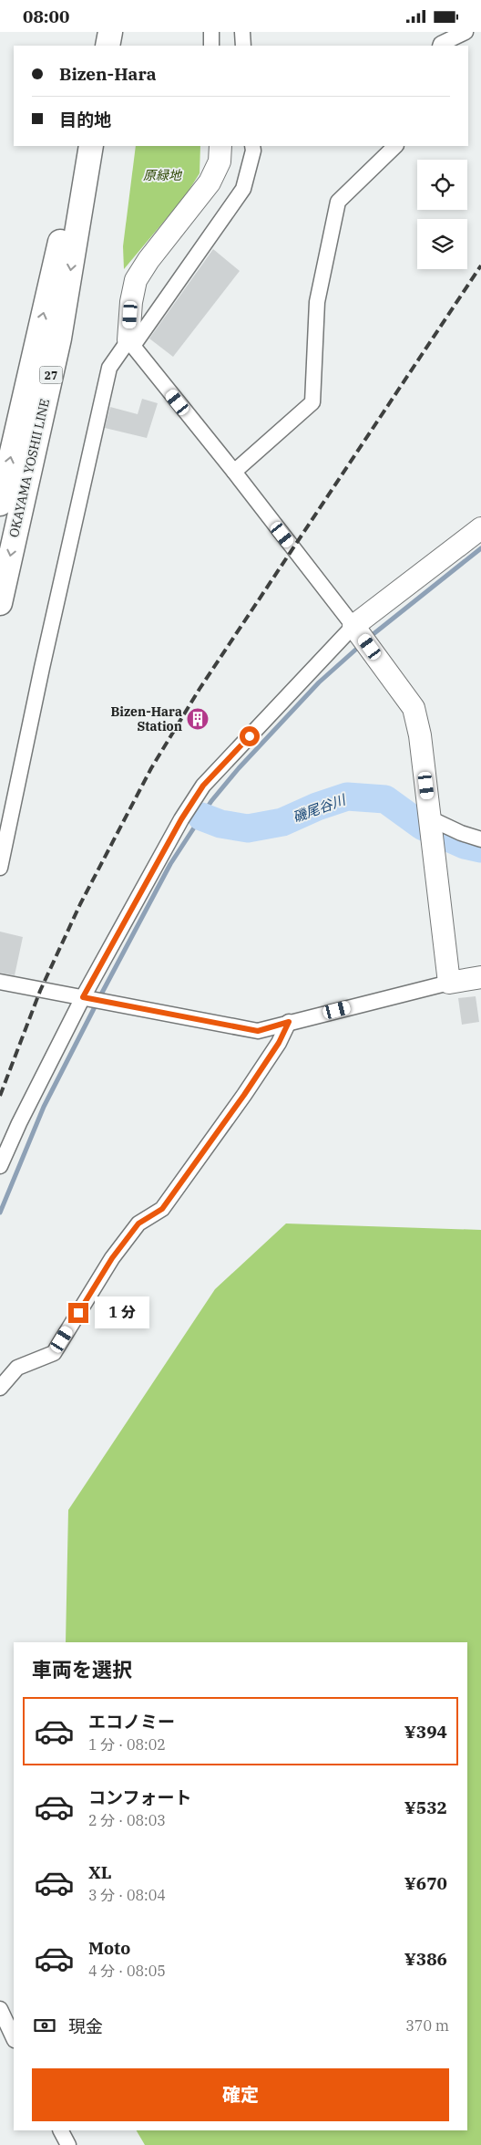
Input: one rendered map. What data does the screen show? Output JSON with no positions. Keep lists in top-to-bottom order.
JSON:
{
  "streets": {
    "main road": ["27", "OKAYAMA YOSHII LINE"]
  },
  "water": ["磯尾谷川"],
  "parks": ["原緑地"],
  "places": {
    "building": ["Bizen-Hara Station"]
  },
  "page": {
    "status": "08:00",
    "banner": ["Bizen-Hara", "目的地"],
    "bubble": "1 分",
    "heading": "車両を選択",
    "list": [
      {
        "name": "エコノミー",
        "note": "1 分 · 08:02",
        "value": "¥394"
      },
      {
        "name": "コンフォート",
        "note": "2 分 · 08:03",
        "value": "¥532"
      },
      {
        "name": "XL",
        "note": "3 分 · 08:04",
        "value": "¥670"
      },
      {
        "name": "Moto",
        "note": "4 分 · 08:05",
        "value": "¥386"
      }
    ],
    "pay": ["現金", "370 m"],
    "buttons": "確定"
  }
}
